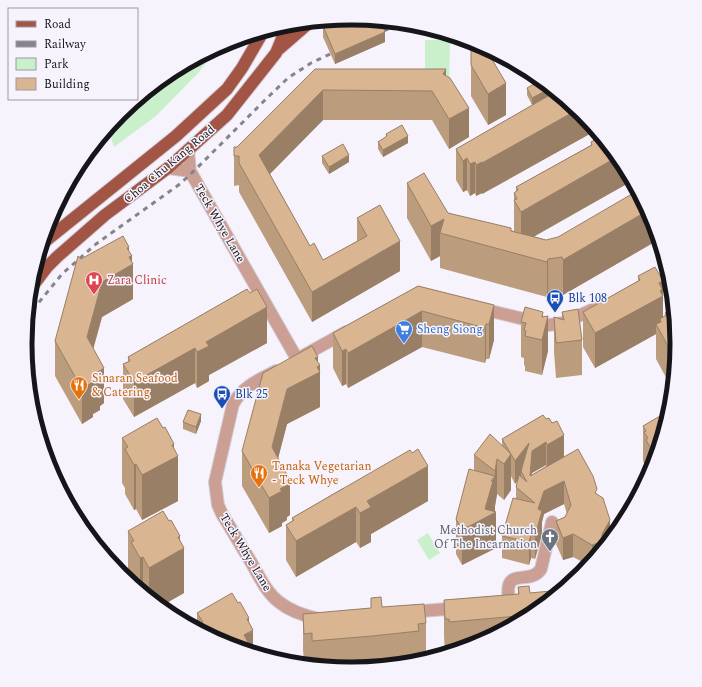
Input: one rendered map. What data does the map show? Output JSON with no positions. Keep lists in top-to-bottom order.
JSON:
{
  "streets": {
    "main road": ["Choa Chu Kang Road"],
    "street": ["Teck Whye Lane"]
  },
  "crossings": [
    ["Choa Chu Kang Road", "Teck Whye Lane"]
  ],
  "places": {
    "hospital": ["Zara Clinic"],
    "bus stop": ["Blk 108", "Blk 25"],
    "supermarket": ["Sheng Siong"],
    "restaurant": ["Sinaran Seafood & Catering", "Tanaka Vegetarian - Teck Whye"],
    "church": ["Methodist Church Of The Incarnation"]
  },
  "legend": [
    "Road",
    "Railway",
    "Park",
    "Building"
  ]
}
